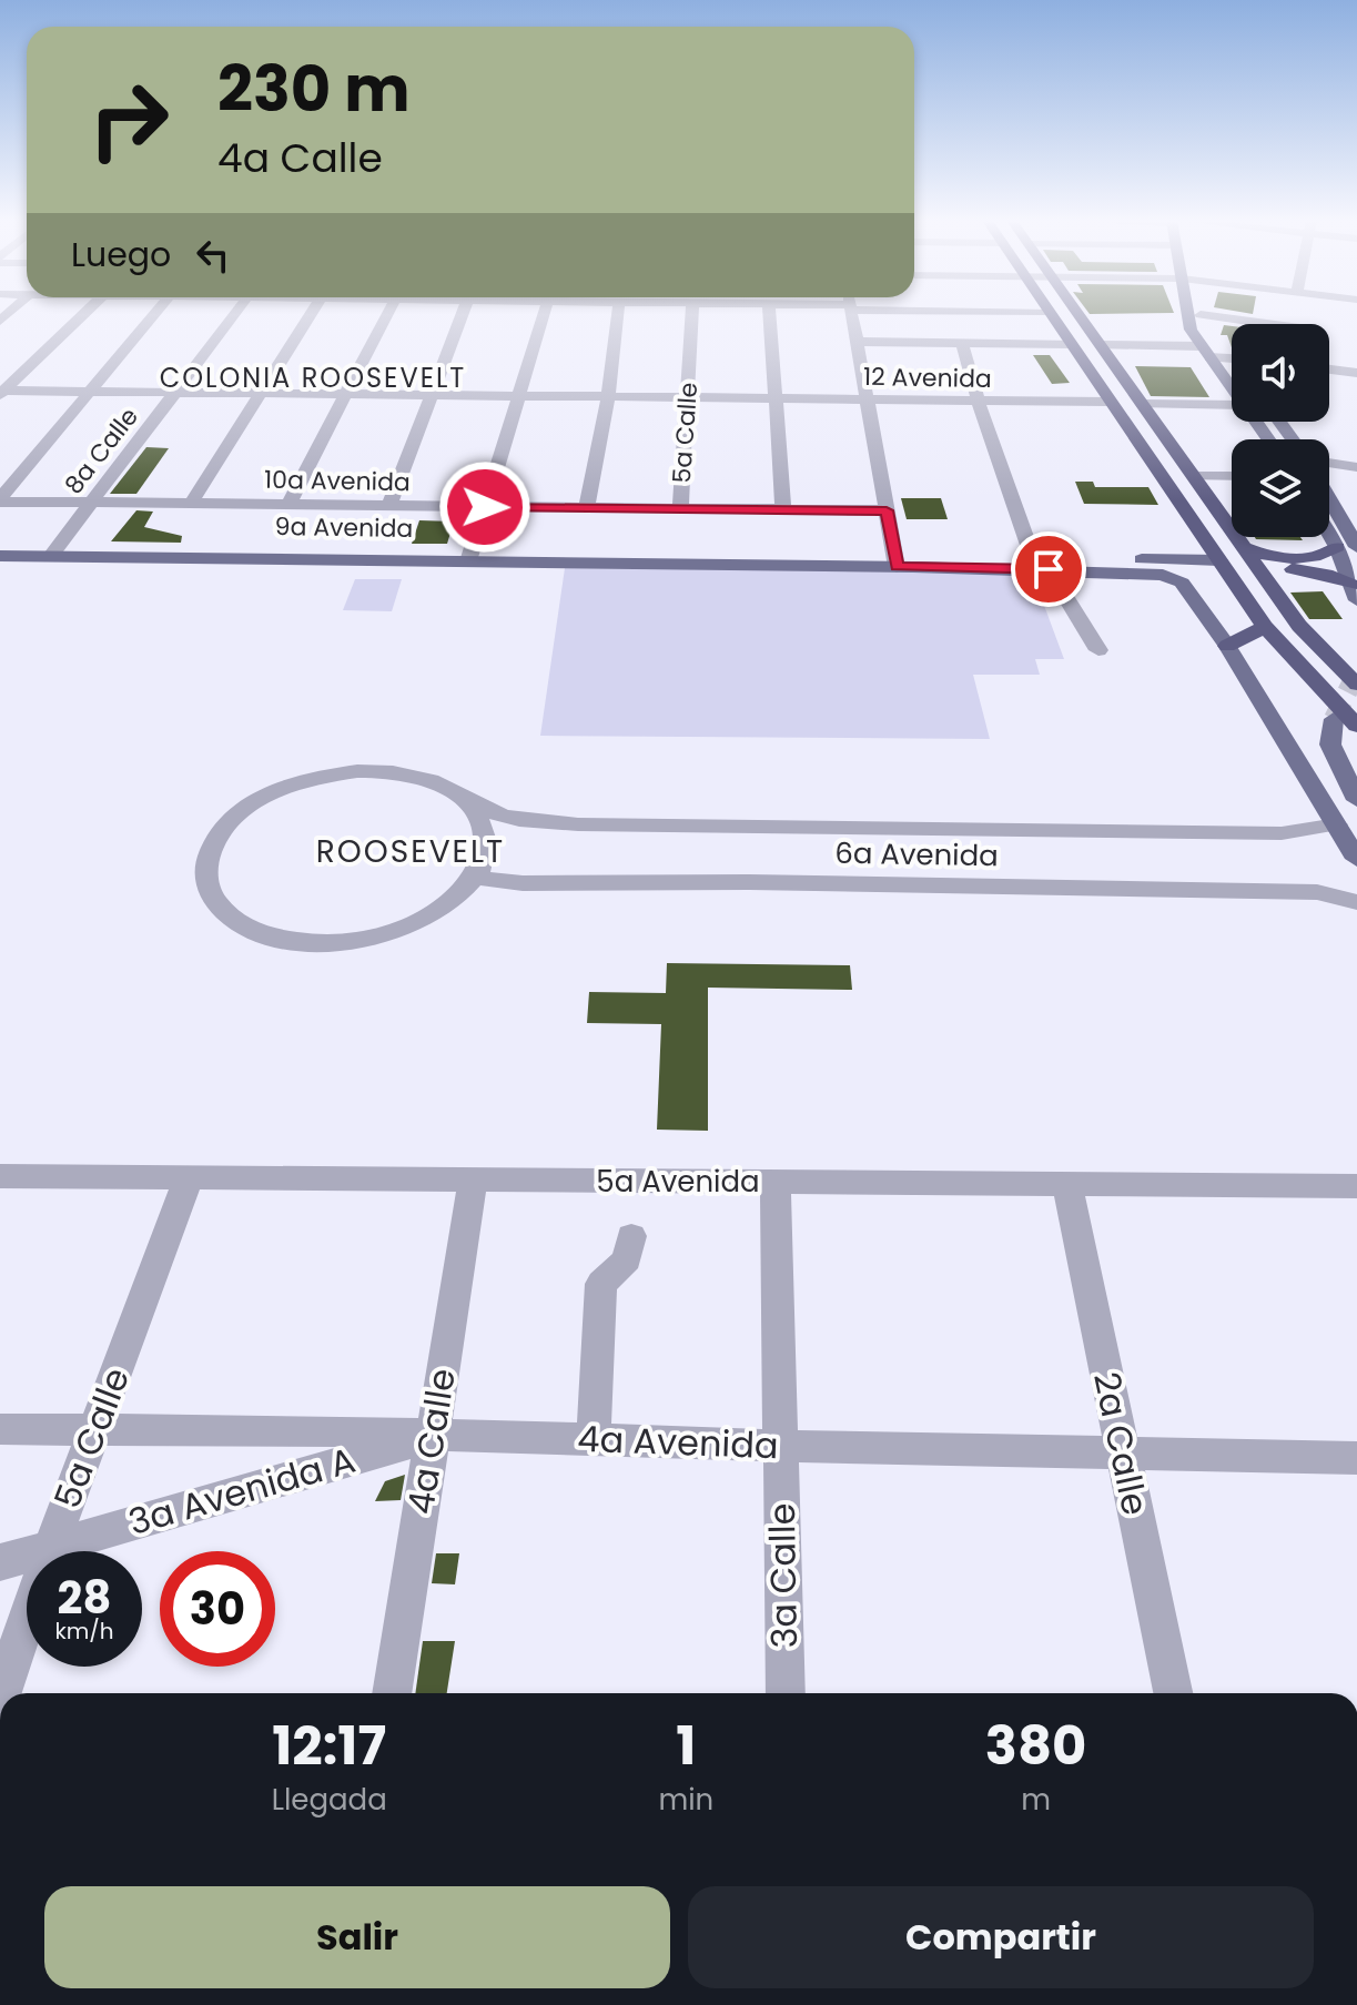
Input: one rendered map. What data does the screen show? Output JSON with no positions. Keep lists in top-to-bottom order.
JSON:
{
  "streets": {
    "main road": ["9a Avenida"],
    "street": [
      "12 Avenida",
      "5a Calle",
      "8a Calle",
      "10a Avenida",
      "6a Avenida",
      "5a Avenida",
      "4a Calle",
      "4a Avenida",
      "2a Calle",
      "3a Avenida A",
      "3a Calle"
    ]
  },
  "crossings": [
    ["12 Avenida", "5a Calle"],
    ["12 Avenida", "8a Calle"],
    ["5a Calle", "10a Avenida"],
    ["5a Calle", "5a Avenida"],
    ["5a Calle", "4a Avenida"],
    ["5a Calle", "3a Avenida A"],
    ["8a Calle", "10a Avenida"],
    ["8a Calle", "9a Avenida"],
    ["5a Avenida", "4a Calle"],
    ["5a Avenida", "2a Calle"],
    ["5a Avenida", "3a Calle"],
    ["4a Calle", "4a Avenida"],
    ["4a Calle", "3a Avenida A"],
    ["4a Avenida", "2a Calle"],
    ["4a Avenida", "3a Avenida A"],
    ["4a Avenida", "3a Calle"]
  ],
  "districts": ["COLONIA ROOSEVELT", "ROOSEVELT"],
  "page": {
    "turn": ["230 m", "4a Calle"],
    "then": "Luego",
    "speed": "28 km/h",
    "limit": "30",
    "eta": [
      "12:17",
      "Llegada",
      "1",
      "min",
      "380",
      "m"
    ],
    "buttons": ["Salir", "Compartir"]
  }
}
